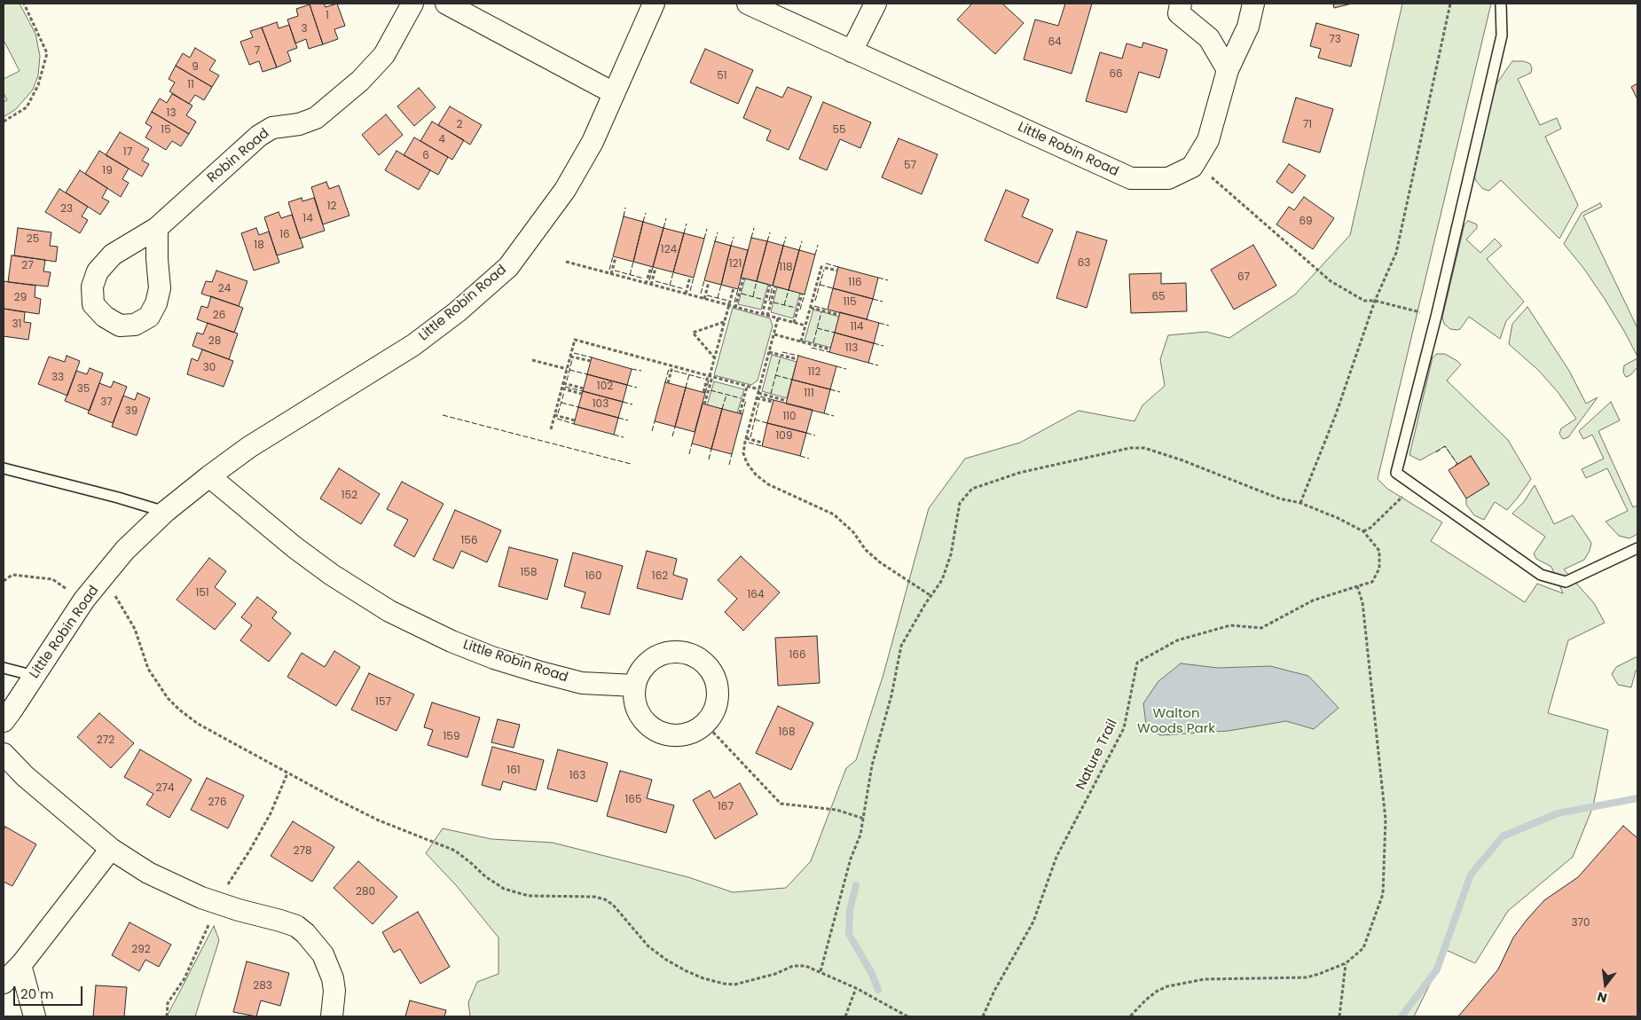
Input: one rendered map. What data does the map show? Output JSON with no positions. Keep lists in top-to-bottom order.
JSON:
{
  "streets": {
    "street": ["Little Robin Road", "Robin Road"],
    "path": ["Nature Trail"]
  },
  "parks": ["Walton Woods Park"],
  "house_numbers": [
    "1",
    "3",
    "73",
    "64",
    "7",
    "9",
    "66",
    "51",
    "11",
    "13",
    "2",
    "71",
    "15",
    "55",
    "4",
    "17",
    "6",
    "57",
    "19",
    "12",
    "23",
    "14",
    "69",
    "16",
    "25",
    "18",
    "124",
    "63",
    "121",
    "27",
    "118",
    "67",
    "116",
    "24",
    "65",
    "29",
    "115",
    "26",
    "31",
    "114",
    "28",
    "113",
    "30",
    "112",
    "33",
    "102",
    "35",
    "111",
    "37",
    "103",
    "39",
    "110",
    "109",
    "152",
    "156",
    "158",
    "160",
    "162",
    "151",
    "164",
    "166",
    "157",
    "168",
    "159",
    "272",
    "161",
    "163",
    "274",
    "165",
    "276",
    "167",
    "278",
    "280",
    "370",
    "292",
    "283"
  ],
  "scale_bar": "20 m",
  "north": "bottom"
}
